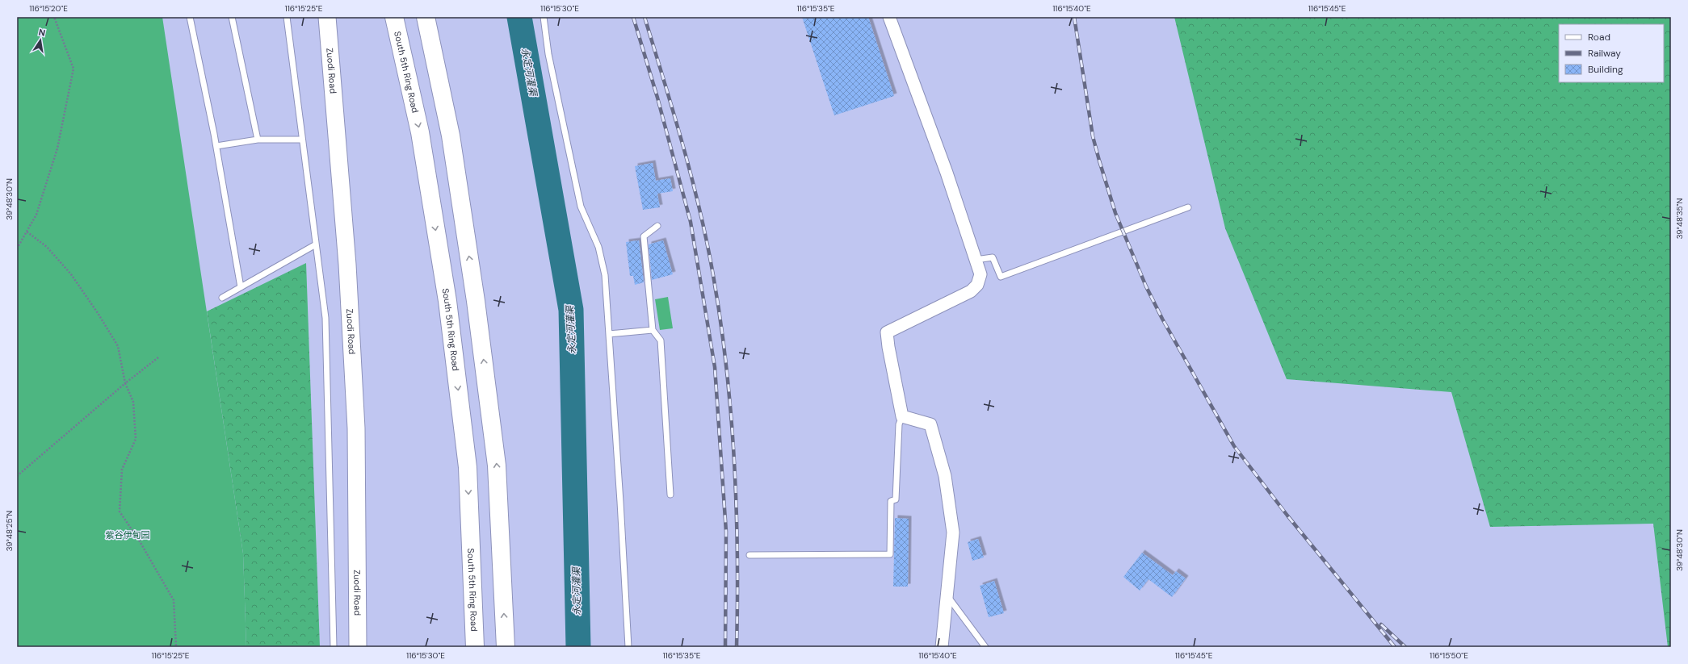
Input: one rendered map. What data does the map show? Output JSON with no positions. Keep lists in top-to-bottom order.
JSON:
{
  "streets": {
    "highway": ["South 5th Ring Road"],
    "main road": ["Zuodi Road"]
  },
  "water": ["永定河灌渠"],
  "parks": ["紫谷伊甸园"],
  "legend": ["Road", "Railway", "Building"],
  "north": "top",
  "coordinates": [
    "116°15'20\"E",
    "116°15'25\"E",
    "116°15'30\"E",
    "116°15'35\"E",
    "116°15'40\"E",
    "116°15'45\"E",
    "39°48'30\"N",
    "39°48'35\"N",
    "39°48'25\"N",
    "116°15'50\"E"
  ]
}
